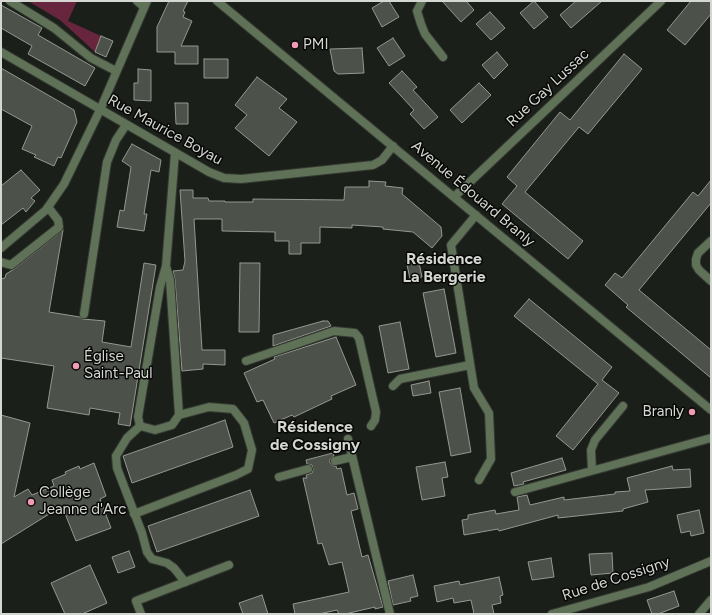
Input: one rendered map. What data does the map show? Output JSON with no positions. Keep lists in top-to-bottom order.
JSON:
{
  "streets": {
    "street": [
      "Rue Gay Lussac",
      "Rue Maurice Boyau",
      "Avenue Édouard Branly",
      "Rue de Cossigny"
    ]
  },
  "crossings": [
    ["Rue Gay Lussac", "Avenue Édouard Branly"],
    ["Rue Maurice Boyau", "Avenue Édouard Branly"]
  ],
  "districts": ["Résidence La Bergerie", "Résidence de Cossigny"],
  "places": [
    "PMI",
    "Église Saint-Paul",
    "Branly",
    "Collège Jeanne d'Arc"
  ]
}
